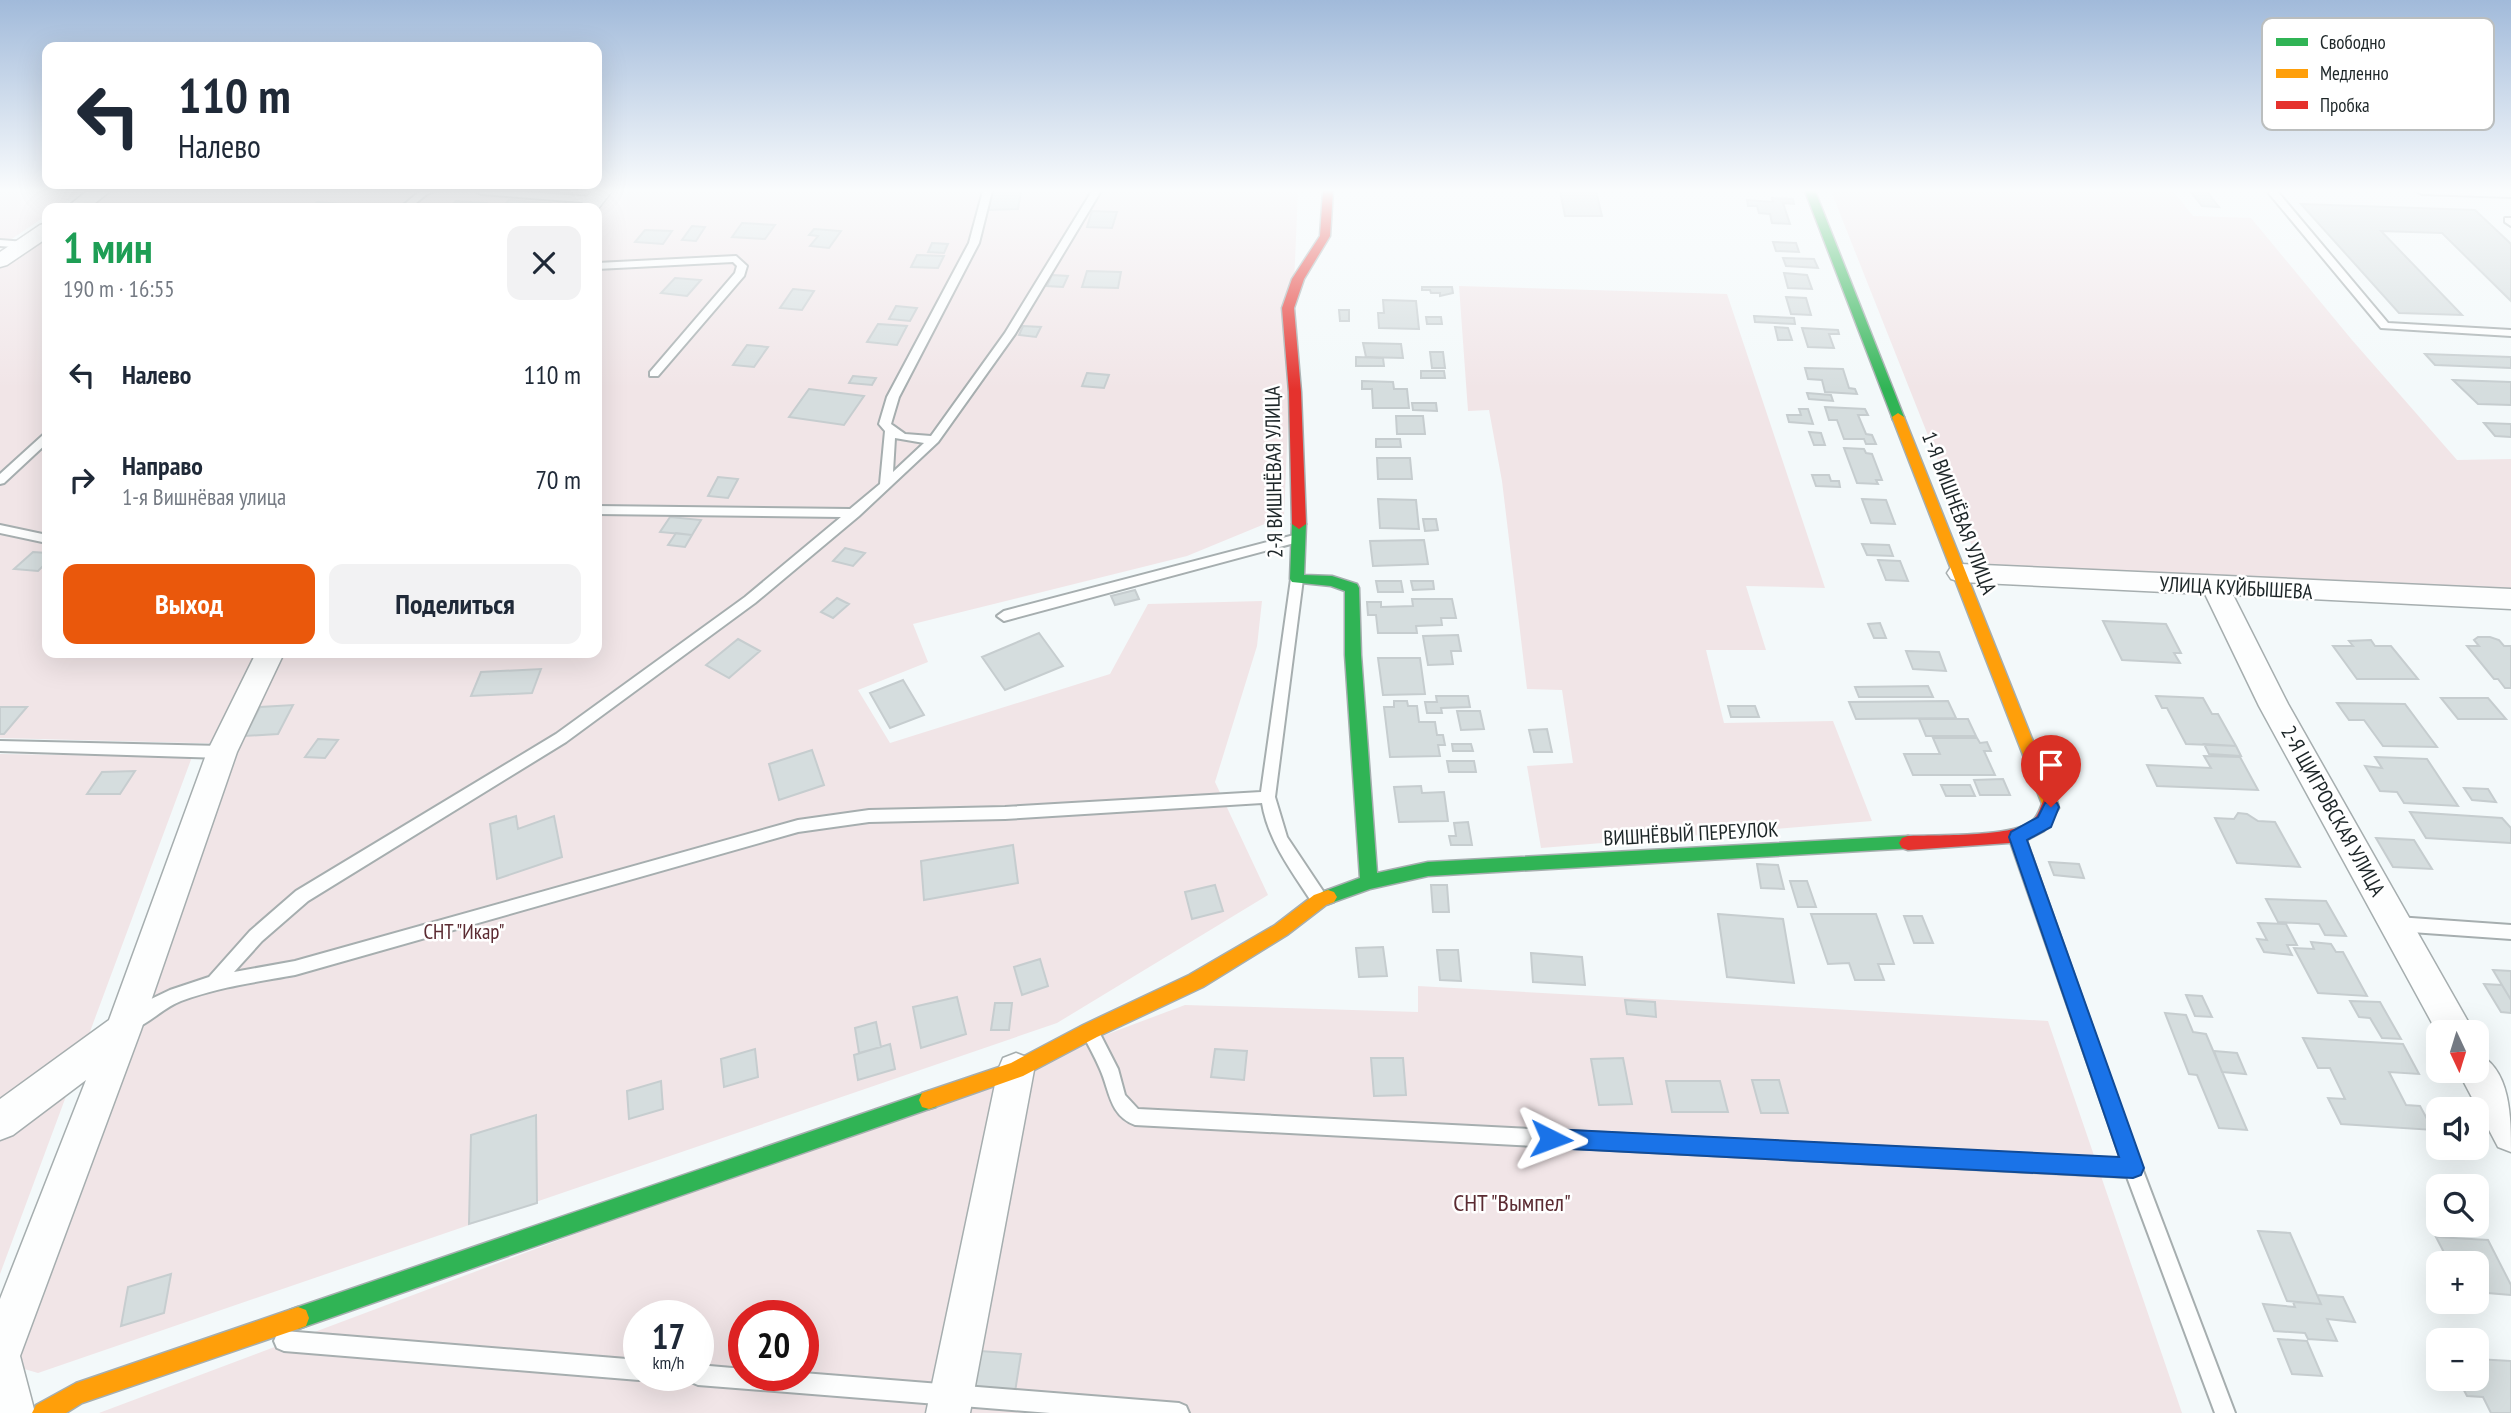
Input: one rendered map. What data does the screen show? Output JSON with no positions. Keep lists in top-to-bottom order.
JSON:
{
  "streets": {
    "street": [
      "2-Я ВИШНЁВАЯ УЛИЦА",
      "1-Я ВИШНЁВАЯ УЛИЦА",
      "УЛИЦА КУЙБЫШЕВА",
      "2-Я ЩИГРОВСКАЯ УЛИЦА",
      "ВИШНЁВЫЙ ПЕРЕУЛОК"
    ]
  },
  "crossings": [
    ["2-Я ВИШНЁВАЯ УЛИЦА", "ВИШНЁВЫЙ ПЕРЕУЛОК"],
    ["1-Я ВИШНЁВАЯ УЛИЦА", "УЛИЦА КУЙБЫШЕВА"],
    ["1-Я ВИШНЁВАЯ УЛИЦА", "ВИШНЁВЫЙ ПЕРЕУЛОК"],
    ["УЛИЦА КУЙБЫШЕВА", "2-Я ЩИГРОВСКАЯ УЛИЦА"]
  ],
  "parks": ["СНТ \"Икар\"", "СНТ \"Вымпел\""],
  "legend": ["Свободно", "Медленно", "Пробка"],
  "north": "bottom",
  "page": {
    "turn": ["110 m", "Налево"],
    "heading": ["1 мин", "190 m · 16:55"],
    "list": [
      {
        "name": "Налево",
        "value": "110 m"
      },
      {
        "name": "Направо",
        "note": "1-я Вишнёвая улица",
        "value": "70 m"
      }
    ],
    "buttons": ["Выход", "Поделиться"],
    "map_buttons": ["+", "−"],
    "speed": "17 km/h",
    "limit": "20"
  }
}
